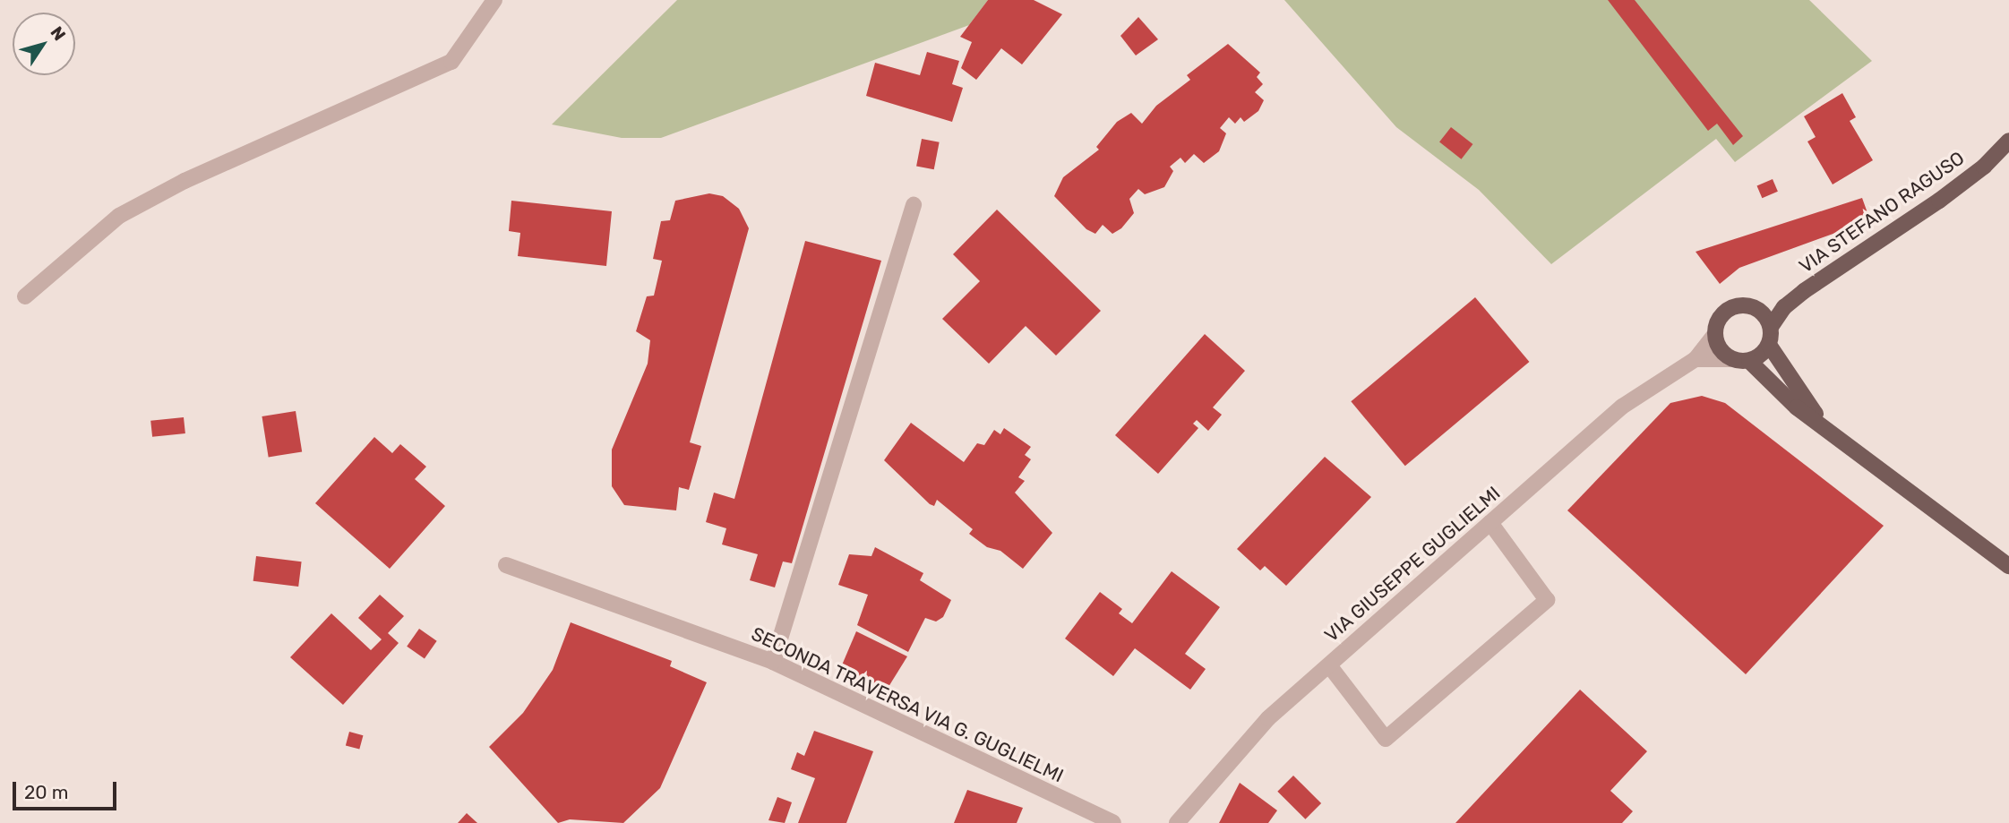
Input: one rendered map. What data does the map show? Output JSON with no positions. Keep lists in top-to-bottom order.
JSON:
{
  "streets": {
    "main road": ["VIA STEFANO RAGUSO"],
    "street": ["VIA GIUSEPPE GUGLIELMI", "SECONDA TRAVERSA VIA G. GUGLIELMI"]
  },
  "scale_bar": "20 m",
  "north": "top right"
}
